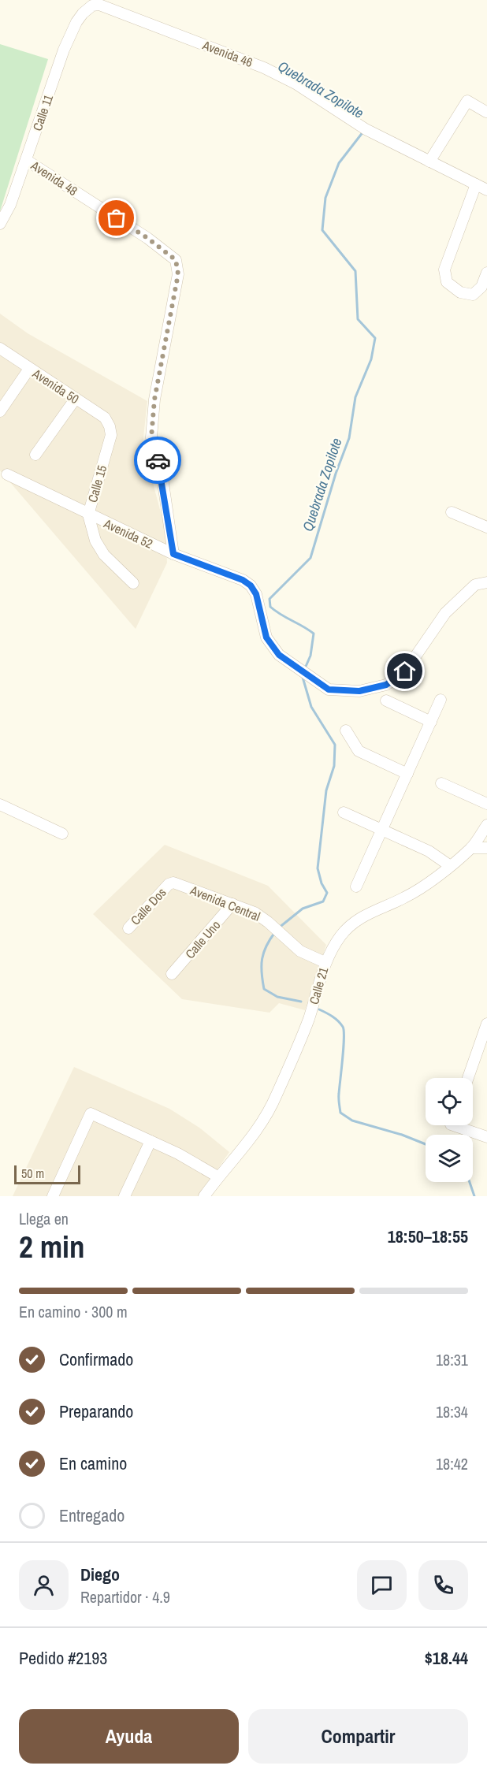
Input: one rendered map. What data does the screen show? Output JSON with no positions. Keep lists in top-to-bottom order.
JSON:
{
  "streets": {
    "street": [
      "Avenida 46",
      "Calle 11",
      "Avenida 48",
      "Avenida 50",
      "Calle 15",
      "Avenida 52",
      "Avenida Central",
      "Calle Dos",
      "Calle Uno",
      "Calle 21"
    ]
  },
  "crossings": [
    ["Avenida 46", "Calle 11"],
    ["Calle 11", "Avenida 48"],
    ["Avenida 48", "Avenida 52"],
    ["Avenida 50", "Calle 15"],
    ["Calle 15", "Avenida 52"],
    ["Avenida Central", "Calle Dos"],
    ["Avenida Central", "Calle Uno"],
    ["Avenida Central", "Calle 21"]
  ],
  "water": ["Quebrada Zopilote"],
  "scale_bar": "50 m",
  "page": {
    "scale": "50 m",
    "heading": ["2 min", "Llega en", "18:50–18:55"],
    "panel": [
      "Diego",
      "Repartidor · 4.9",
      "Pedido #2193",
      "$18.44"
    ],
    "bar": "En camino · 300 m",
    "list": [
      ["Confirmado", "18:31"],
      ["Preparando", "18:34"],
      ["En camino", "18:42"],
      "Entregado"
    ],
    "buttons": ["Ayuda", "Compartir"]
  }
}
